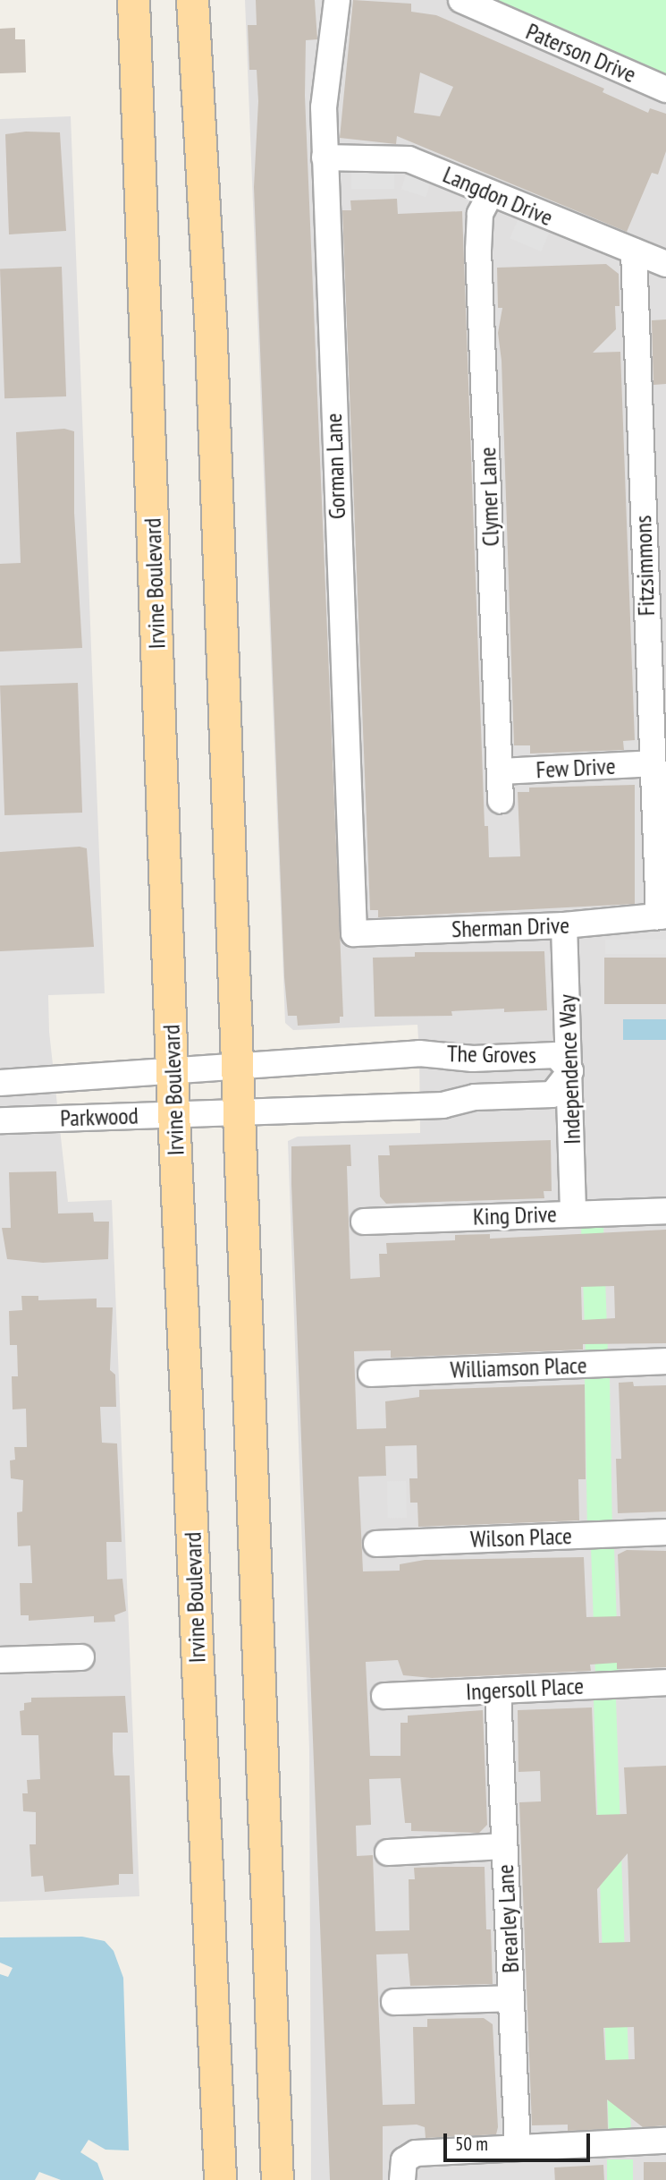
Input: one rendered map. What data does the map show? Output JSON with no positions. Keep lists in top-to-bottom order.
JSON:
{
  "streets": {
    "main road": ["Irvine Boulevard"],
    "street": [
      "Paterson Drive",
      "Langdon Drive",
      "Gorman Lane",
      "Clymer Lane",
      "Fitzsimmons",
      "Few Drive",
      "Sherman Drive",
      "The Groves",
      "Independence Way",
      "Parkwood",
      "King Drive",
      "Williamson Place",
      "Wilson Place",
      "Ingersoll Place",
      "Brearley Lane"
    ]
  },
  "crossings": [
    ["Langdon Drive", "Gorman Lane"],
    ["Langdon Drive", "Clymer Lane"],
    ["Langdon Drive", "Fitzsimmons"],
    ["Gorman Lane", "Sherman Drive"],
    ["Clymer Lane", "Few Drive"],
    ["Fitzsimmons", "Few Drive"],
    ["Fitzsimmons", "Sherman Drive"],
    ["Irvine Boulevard", "The Groves"],
    ["Irvine Boulevard", "Parkwood"],
    ["Sherman Drive", "Independence Way"],
    ["The Groves", "Independence Way"],
    ["The Groves", "Parkwood"],
    ["Independence Way", "King Drive"],
    ["Ingersoll Place", "Brearley Lane"]
  ],
  "scale_bar": "50 m"
}
